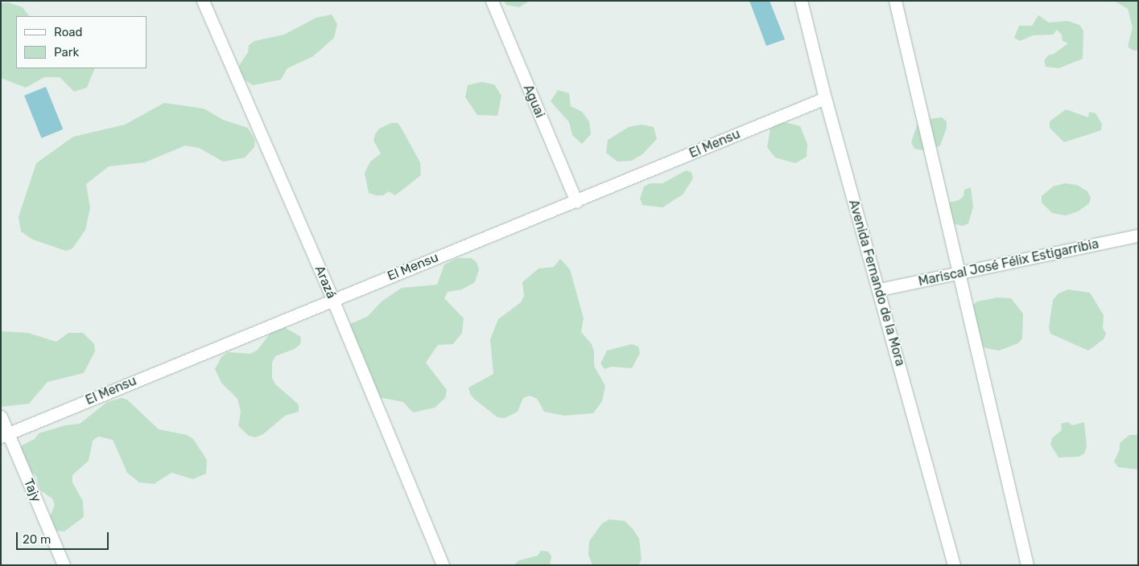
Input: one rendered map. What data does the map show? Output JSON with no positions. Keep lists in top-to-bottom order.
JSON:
{
  "streets": {
    "street": [
      "Aguai",
      "El Mensu",
      "Mariscal José Félix Estigarribia",
      "Arazá",
      "Avenida Fernando de la Mora",
      "Tajy"
    ]
  },
  "crossings": [
    ["Aguai", "El Mensu"],
    ["El Mensu", "Arazá"],
    ["El Mensu", "Avenida Fernando de la Mora"],
    ["El Mensu", "Tajy"],
    ["Mariscal José Félix Estigarribia", "Avenida Fernando de la Mora"]
  ],
  "legend": ["Road", "Park"],
  "scale_bar": "20 m"
}
